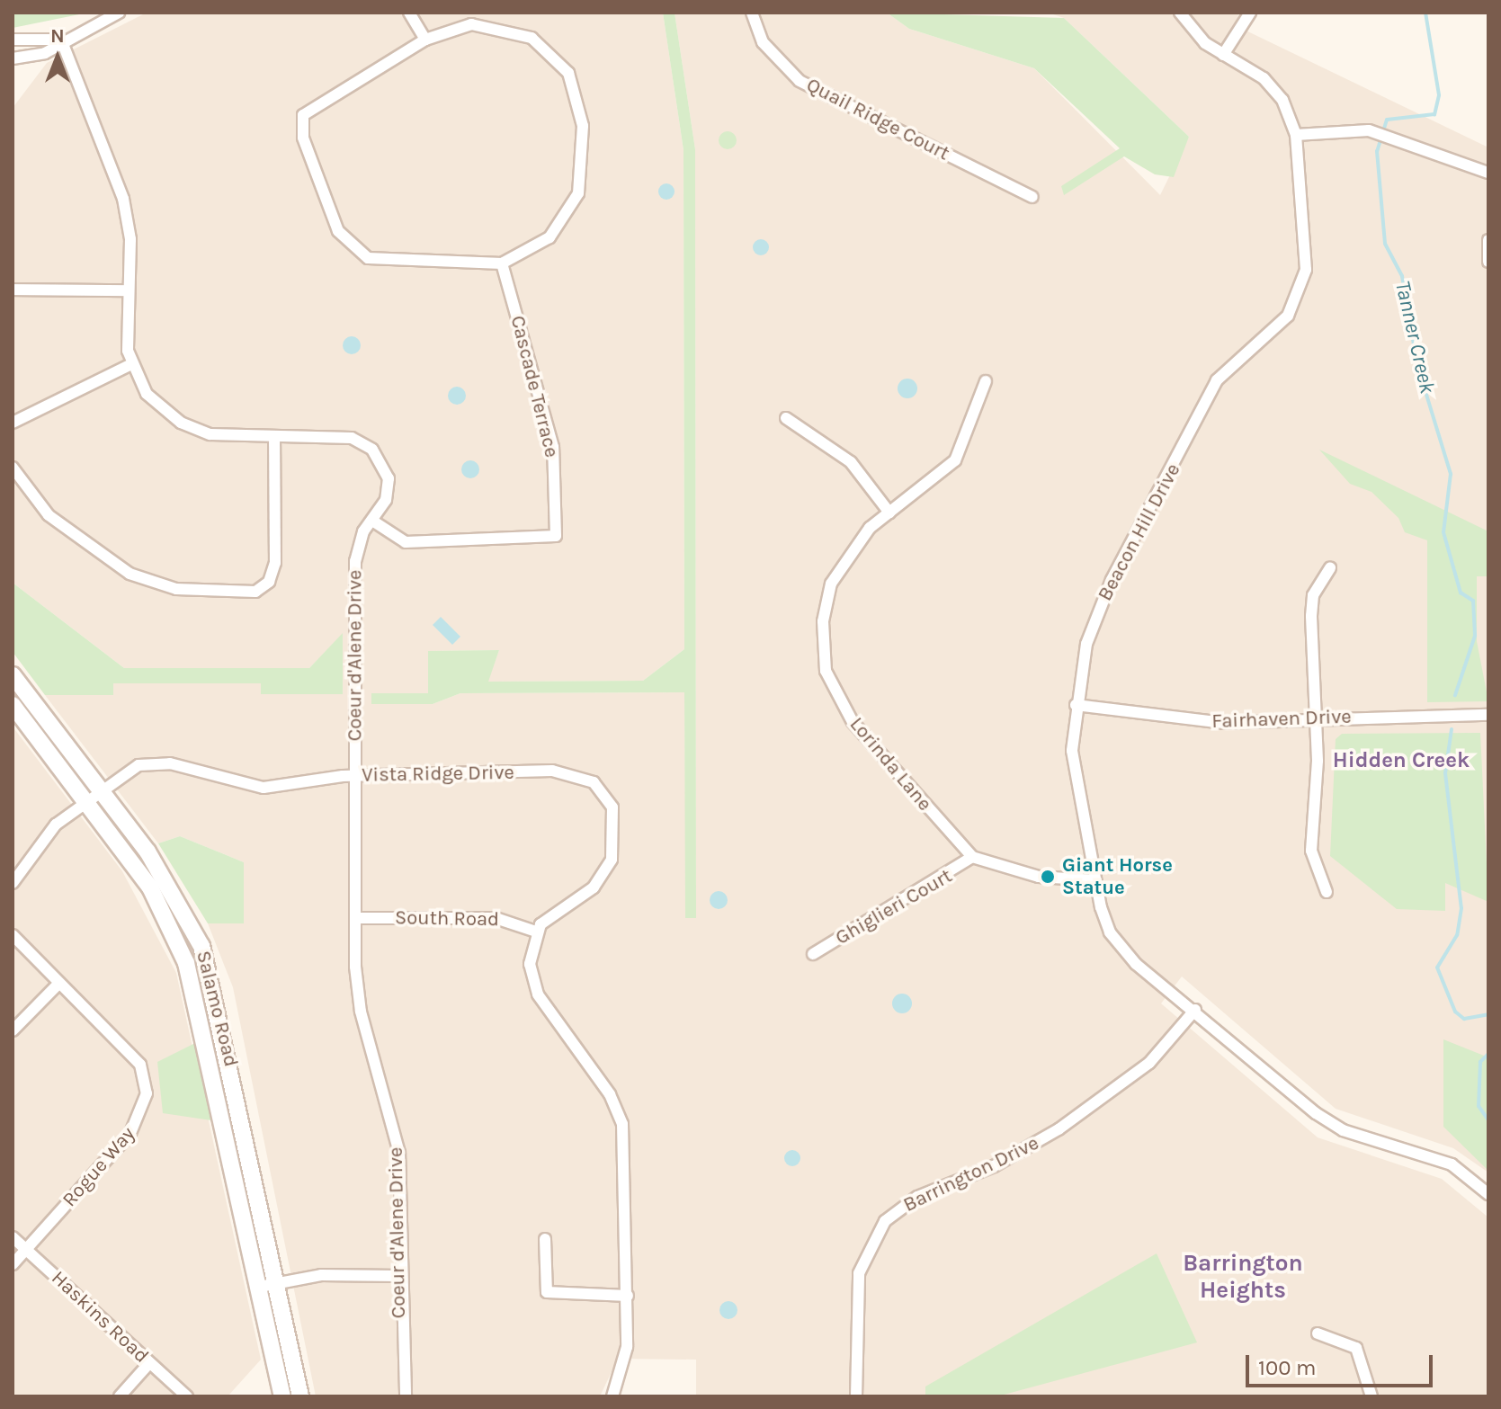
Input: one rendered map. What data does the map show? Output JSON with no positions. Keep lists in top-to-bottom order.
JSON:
{
  "streets": {
    "main road": ["Salamo Road"],
    "street": [
      "Quail Ridge Court",
      "Cascade Terrace",
      "Beacon Hill Drive",
      "Coeur d'Alene Drive",
      "Fairhaven Drive",
      "Lorinda Lane",
      "Vista Ridge Drive",
      "Ghiglieri Court",
      "South Road",
      "Rogue Way",
      "Barrington Drive",
      "Haskins Road"
    ]
  },
  "crossings": [
    ["Cascade Terrace", "Coeur d'Alene Drive"],
    ["Beacon Hill Drive", "Fairhaven Drive"],
    ["Beacon Hill Drive", "Lorinda Lane"],
    ["Beacon Hill Drive", "Barrington Drive"],
    ["Coeur d'Alene Drive", "Vista Ridge Drive"],
    ["Coeur d'Alene Drive", "South Road"],
    ["Lorinda Lane", "Ghiglieri Court"],
    ["Vista Ridge Drive", "South Road"],
    ["Vista Ridge Drive", "Salamo Road"],
    ["Rogue Way", "Haskins Road"]
  ],
  "districts": ["Hidden Creek", "Barrington Heights"],
  "water": ["Tanner Creek"],
  "places": ["Giant Horse Statue"],
  "scale_bar": "100 m",
  "north": "top"
}
